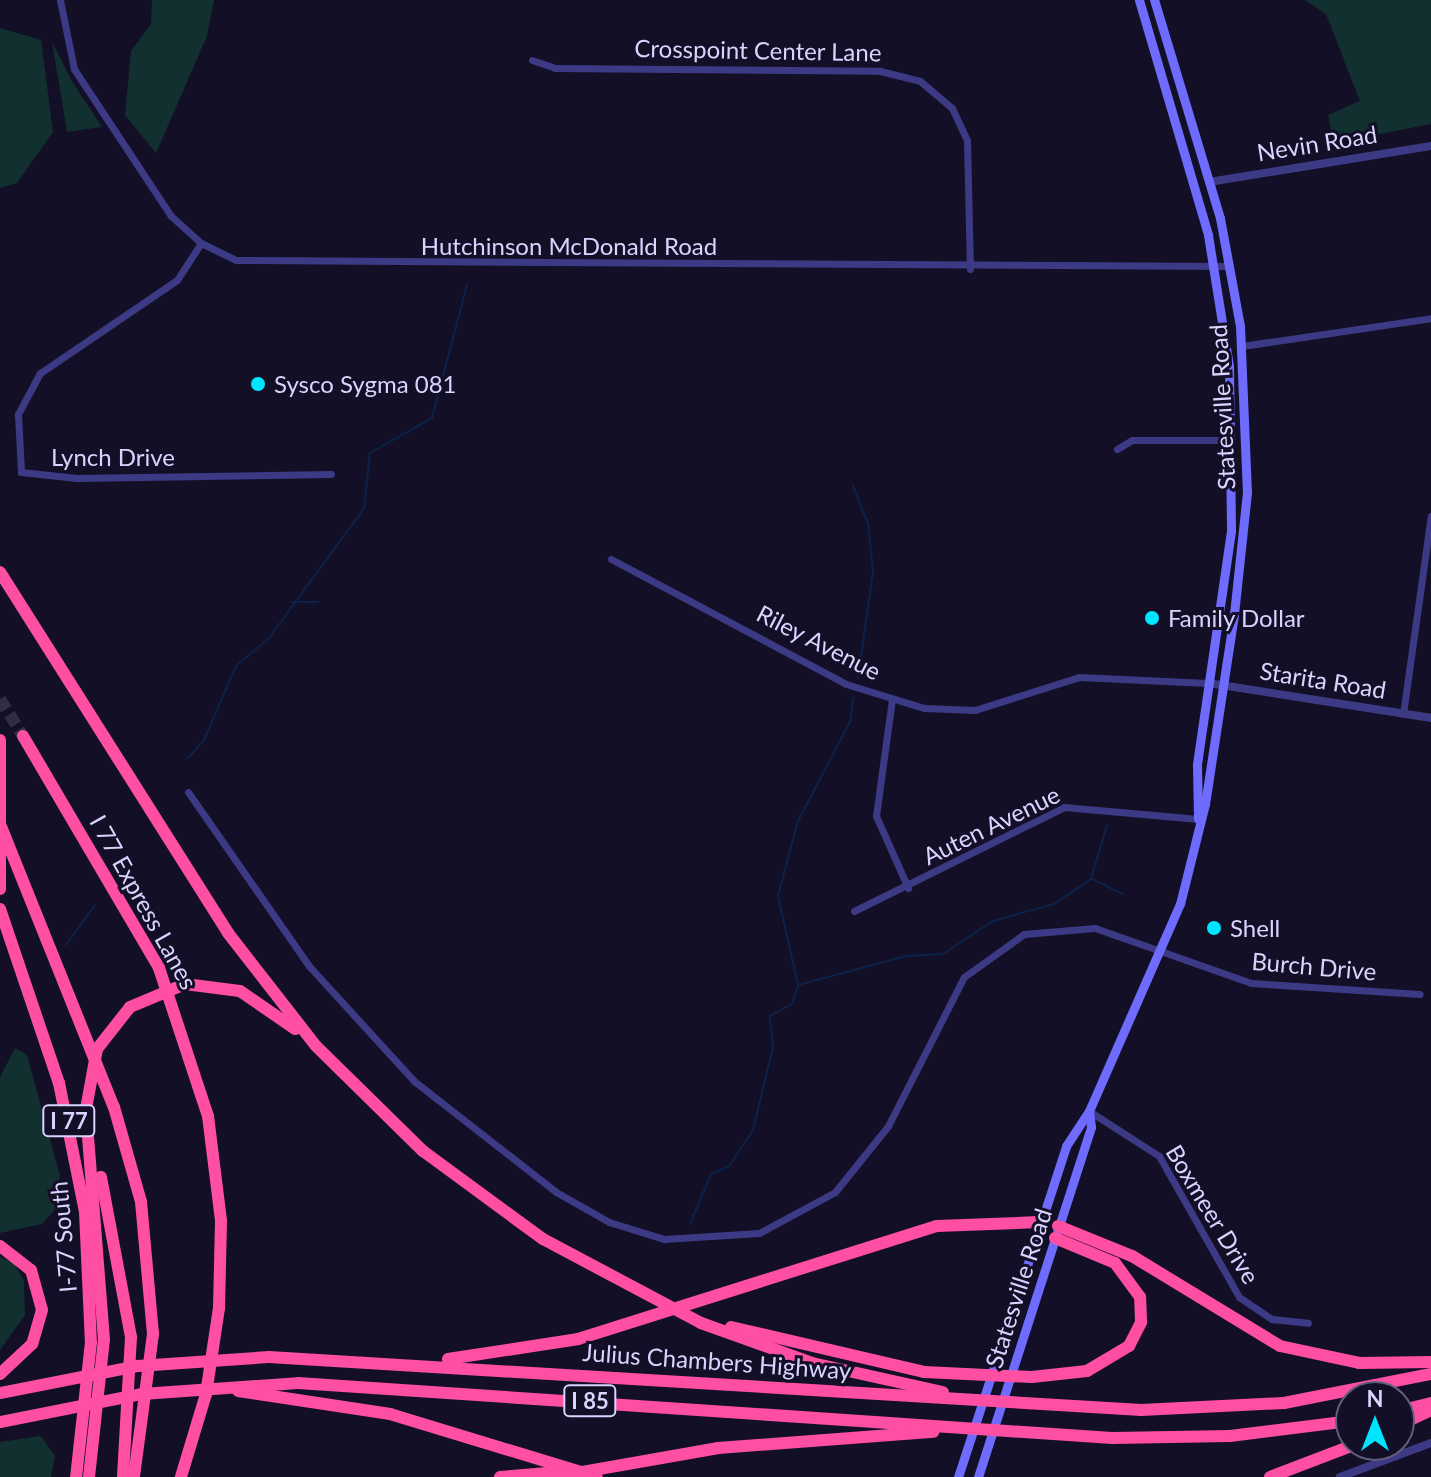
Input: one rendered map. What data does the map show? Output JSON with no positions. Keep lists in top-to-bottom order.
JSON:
{
  "streets": {
    "highway": [
      "I 77 Express Lanes",
      "I 77",
      "I-77 South",
      "Julius Chambers Highway",
      "I 85"
    ],
    "main road": ["Statesville Road"],
    "street": [
      "Crosspoint Center Lane",
      "Nevin Road",
      "Hutchinson McDonald Road",
      "Lynch Drive",
      "Riley Avenue",
      "Starita Road",
      "Auten Avenue",
      "Burch Drive",
      "Boxmeer Drive"
    ]
  },
  "crossings": [
    ["Crosspoint Center Lane", "Hutchinson McDonald Road"],
    ["Nevin Road", "Statesville Road"],
    ["Hutchinson McDonald Road", "Statesville Road"],
    ["Hutchinson McDonald Road", "Lynch Drive"],
    ["Statesville Road", "Riley Avenue"],
    ["Statesville Road", "Starita Road"],
    ["Statesville Road", "Auten Avenue"],
    ["Statesville Road", "Burch Drive"],
    ["Statesville Road", "Boxmeer Drive"],
    ["Riley Avenue", "Starita Road"]
  ],
  "places": ["Sysco Sygma 081", "Family Dollar", "Shell"],
  "north": "top"
}
